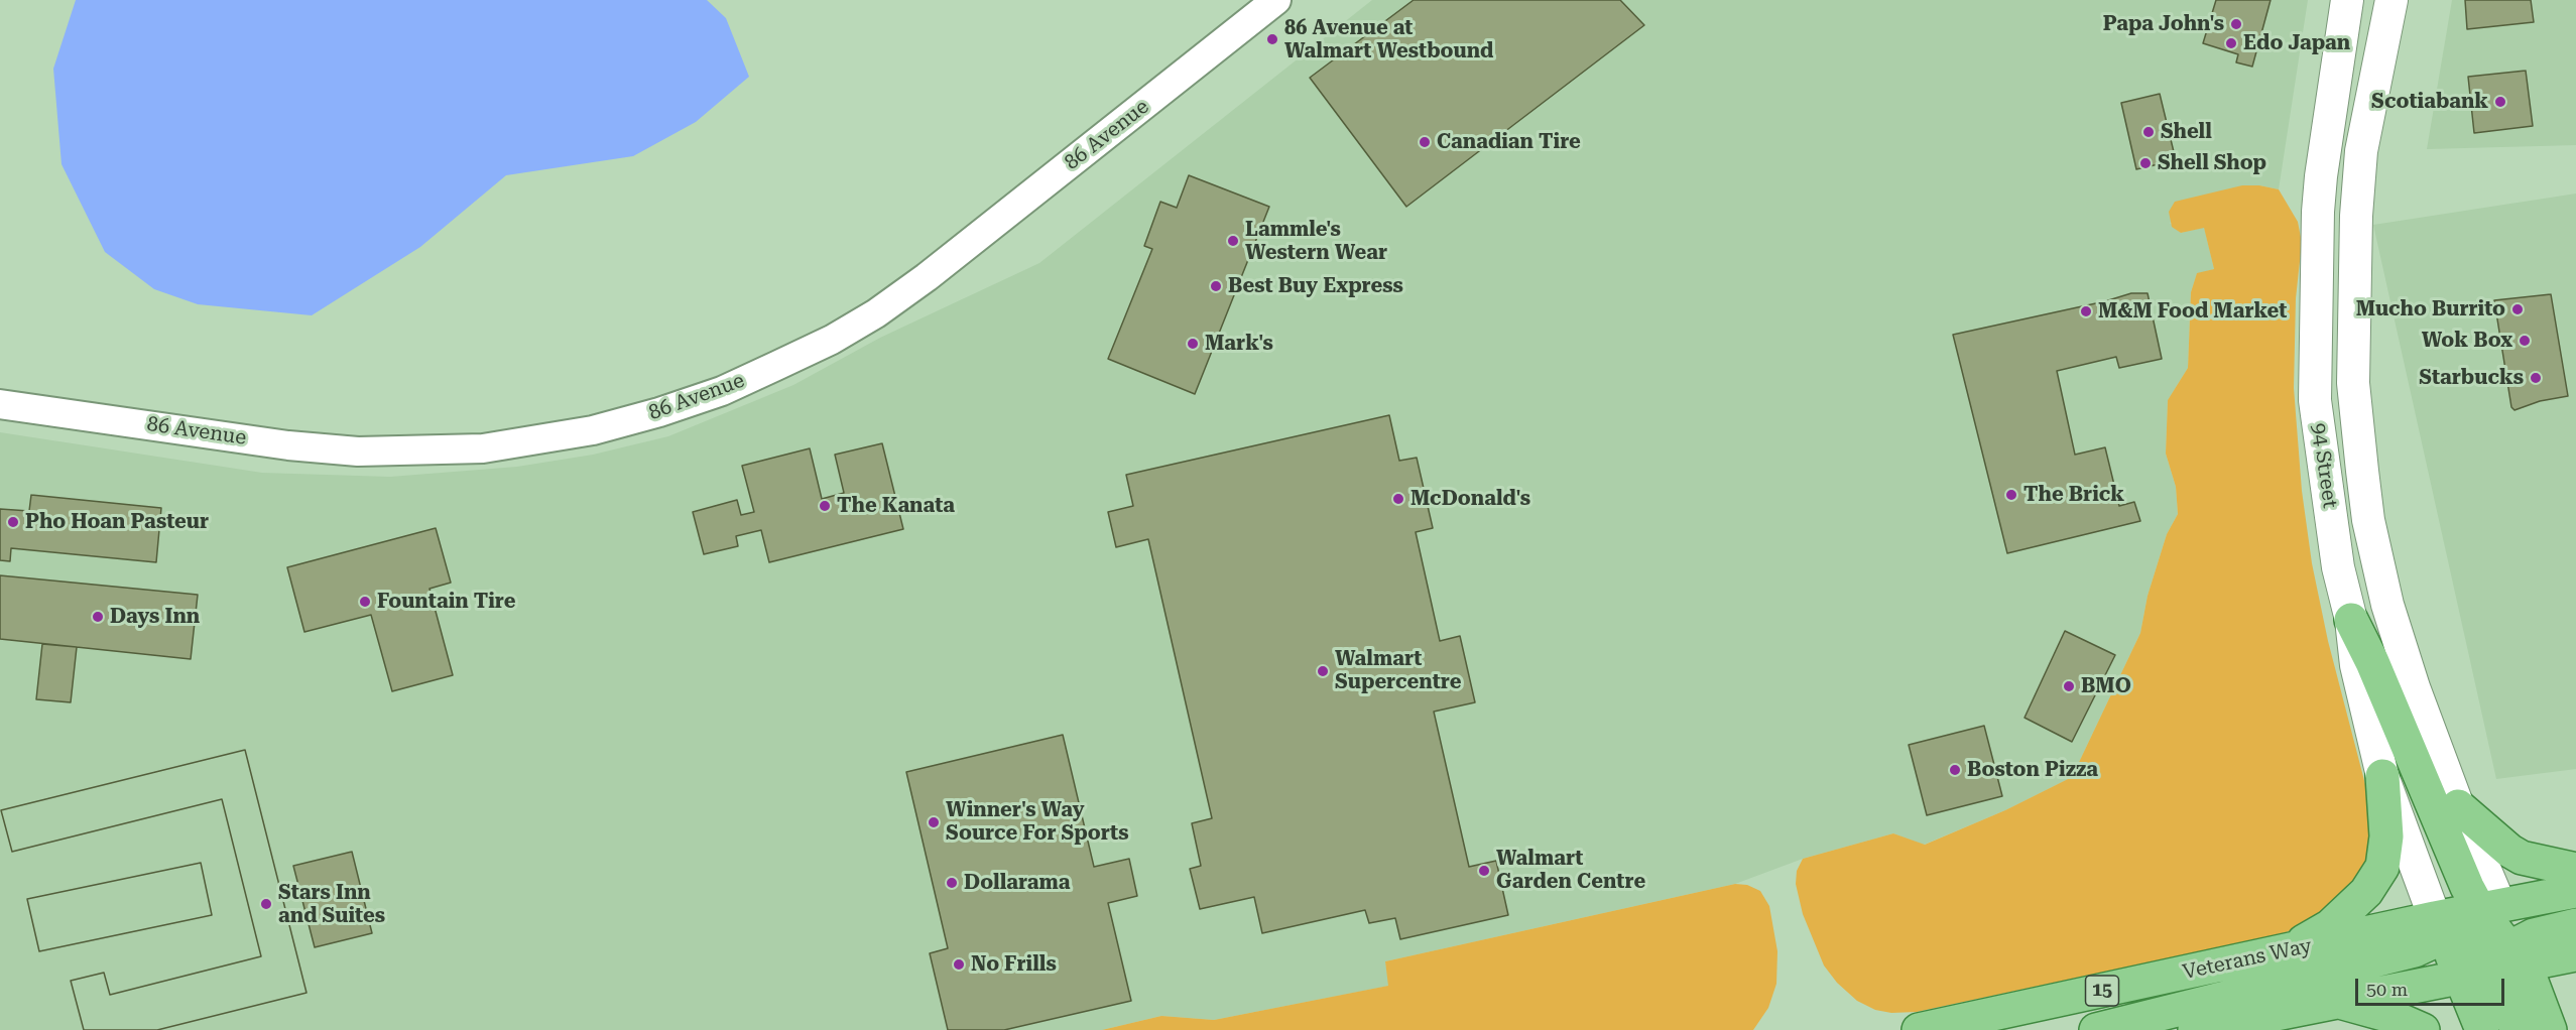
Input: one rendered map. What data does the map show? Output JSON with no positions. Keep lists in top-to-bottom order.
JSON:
{
  "streets": {
    "main road": ["94 Street", "Veterans Way", "15"],
    "street": ["86 Avenue"]
  },
  "crossings": [
    ["94 Street", "Veterans Way"]
  ],
  "places": [
    "Papa John's",
    "86 Avenue at Walmart Westbound",
    "Edo Japan",
    "Scotiabank",
    "Shell",
    "Canadian Tire",
    "Shell Shop",
    "Lammle's Western Wear",
    "Best Buy Express",
    "Mucho Burrito",
    "M&M Food Market",
    "Wok Box",
    "Mark's",
    "Starbucks",
    "The Brick",
    "McDonald's",
    "The Kanata",
    "Pho Hoan Pasteur",
    "Fountain Tire",
    "Days Inn",
    "Walmart Supercentre",
    "BMO",
    "Boston Pizza",
    "Winner's Way Source For Sports",
    "Walmart Garden Centre",
    "Dollarama",
    "Stars Inn and Suites",
    "No Frills"
  ],
  "scale_bar": "50 m"
}
